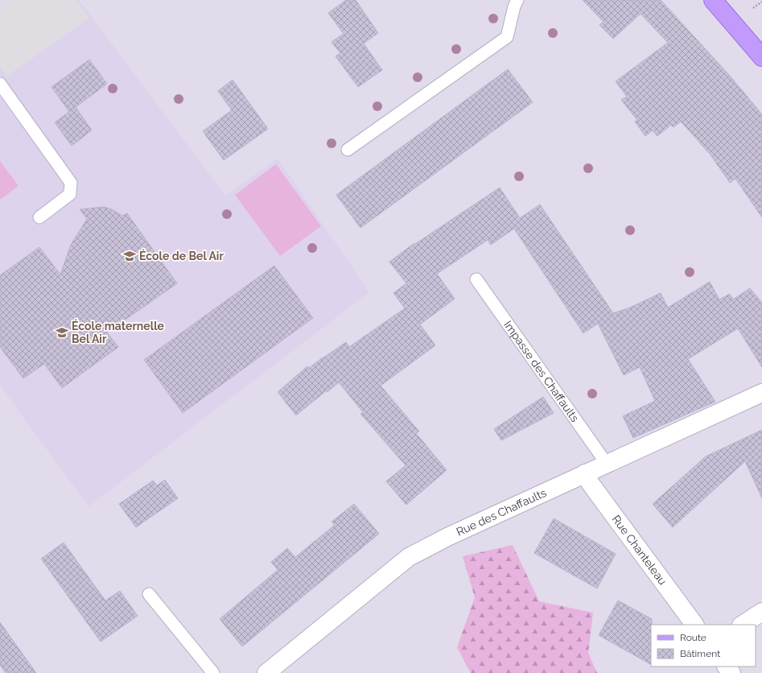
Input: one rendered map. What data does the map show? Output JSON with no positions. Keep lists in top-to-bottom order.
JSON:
{
  "streets": {
    "street": ["Rue des Chaffaults", "Rue Chanteleau"],
    "lane": ["Impasse des Chaffaults"]
  },
  "crossings": [
    ["Impasse des Chaffaults", "Rue des Chaffaults"],
    ["Rue des Chaffaults", "Rue Chanteleau"]
  ],
  "places": {
    "school or university": ["École de Bel Air", "École maternelle Bel Air"]
  },
  "legend": ["Route", "Bâtiment"]
}
